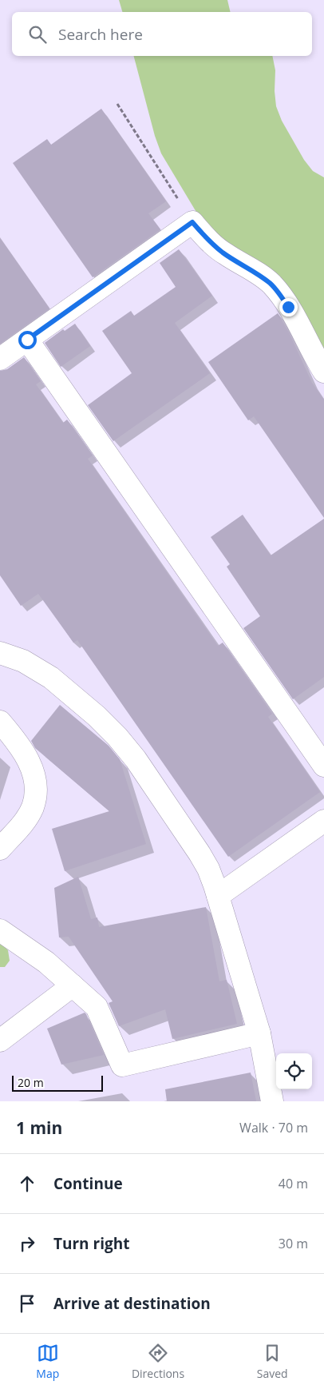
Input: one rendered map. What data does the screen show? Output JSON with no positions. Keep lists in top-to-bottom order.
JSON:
{
  "scale_bar": "20 m",
  "page": {
    "search": "Search here",
    "scale": "20 m",
    "heading": ["1 min", "Walk · 70 m"],
    "list": [
      ["Continue", "40 m"],
      ["Turn right", "30 m"],
      "Arrive at destination"
    ],
    "nav": ["Map", "Directions", "Saved"]
  }
}
